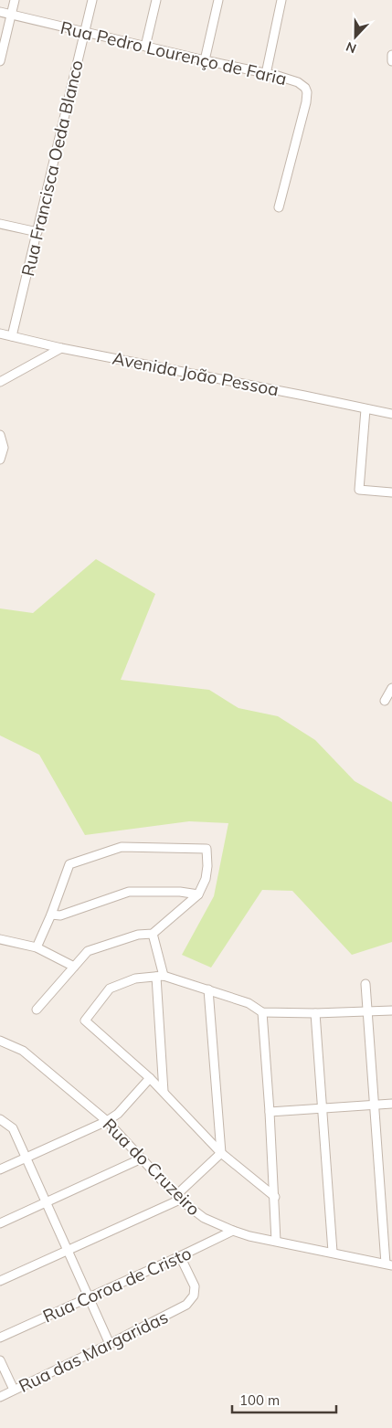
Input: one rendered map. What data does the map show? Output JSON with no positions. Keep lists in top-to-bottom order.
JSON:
{
  "streets": {
    "street": [
      "Rua Pedro Lourenço de Faria",
      "Rua Francisca Oeda Blanco",
      "Avenida João Pessoa",
      "Rua do Cruzeiro",
      "Rua Coroa de Cristo",
      "Rua das Margaridas"
    ]
  },
  "crossings": [
    ["Rua Pedro Lourenço de Faria", "Rua Francisca Oeda Blanco"],
    ["Rua Francisca Oeda Blanco", "Avenida João Pessoa"],
    ["Rua do Cruzeiro", "Rua Coroa de Cristo"],
    ["Rua Coroa de Cristo", "Rua das Margaridas"]
  ],
  "scale_bar": "100 m",
  "north": "bottom"
}
